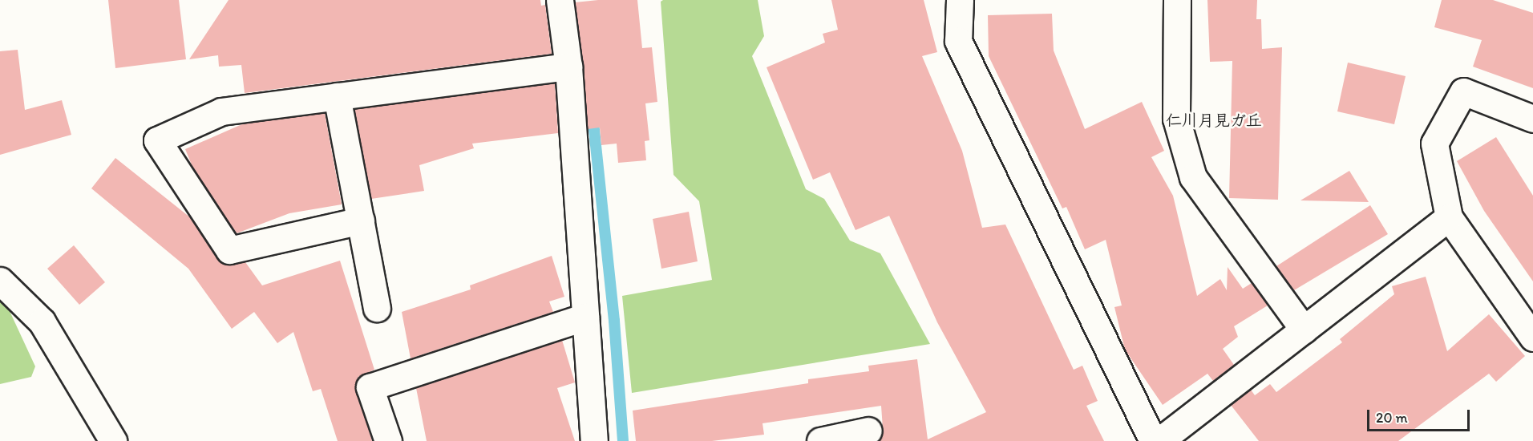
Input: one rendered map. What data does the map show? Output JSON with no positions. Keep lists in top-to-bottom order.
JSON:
{
  "districts": ["仁川月見ガ丘"],
  "scale_bar": "20 m"
}
